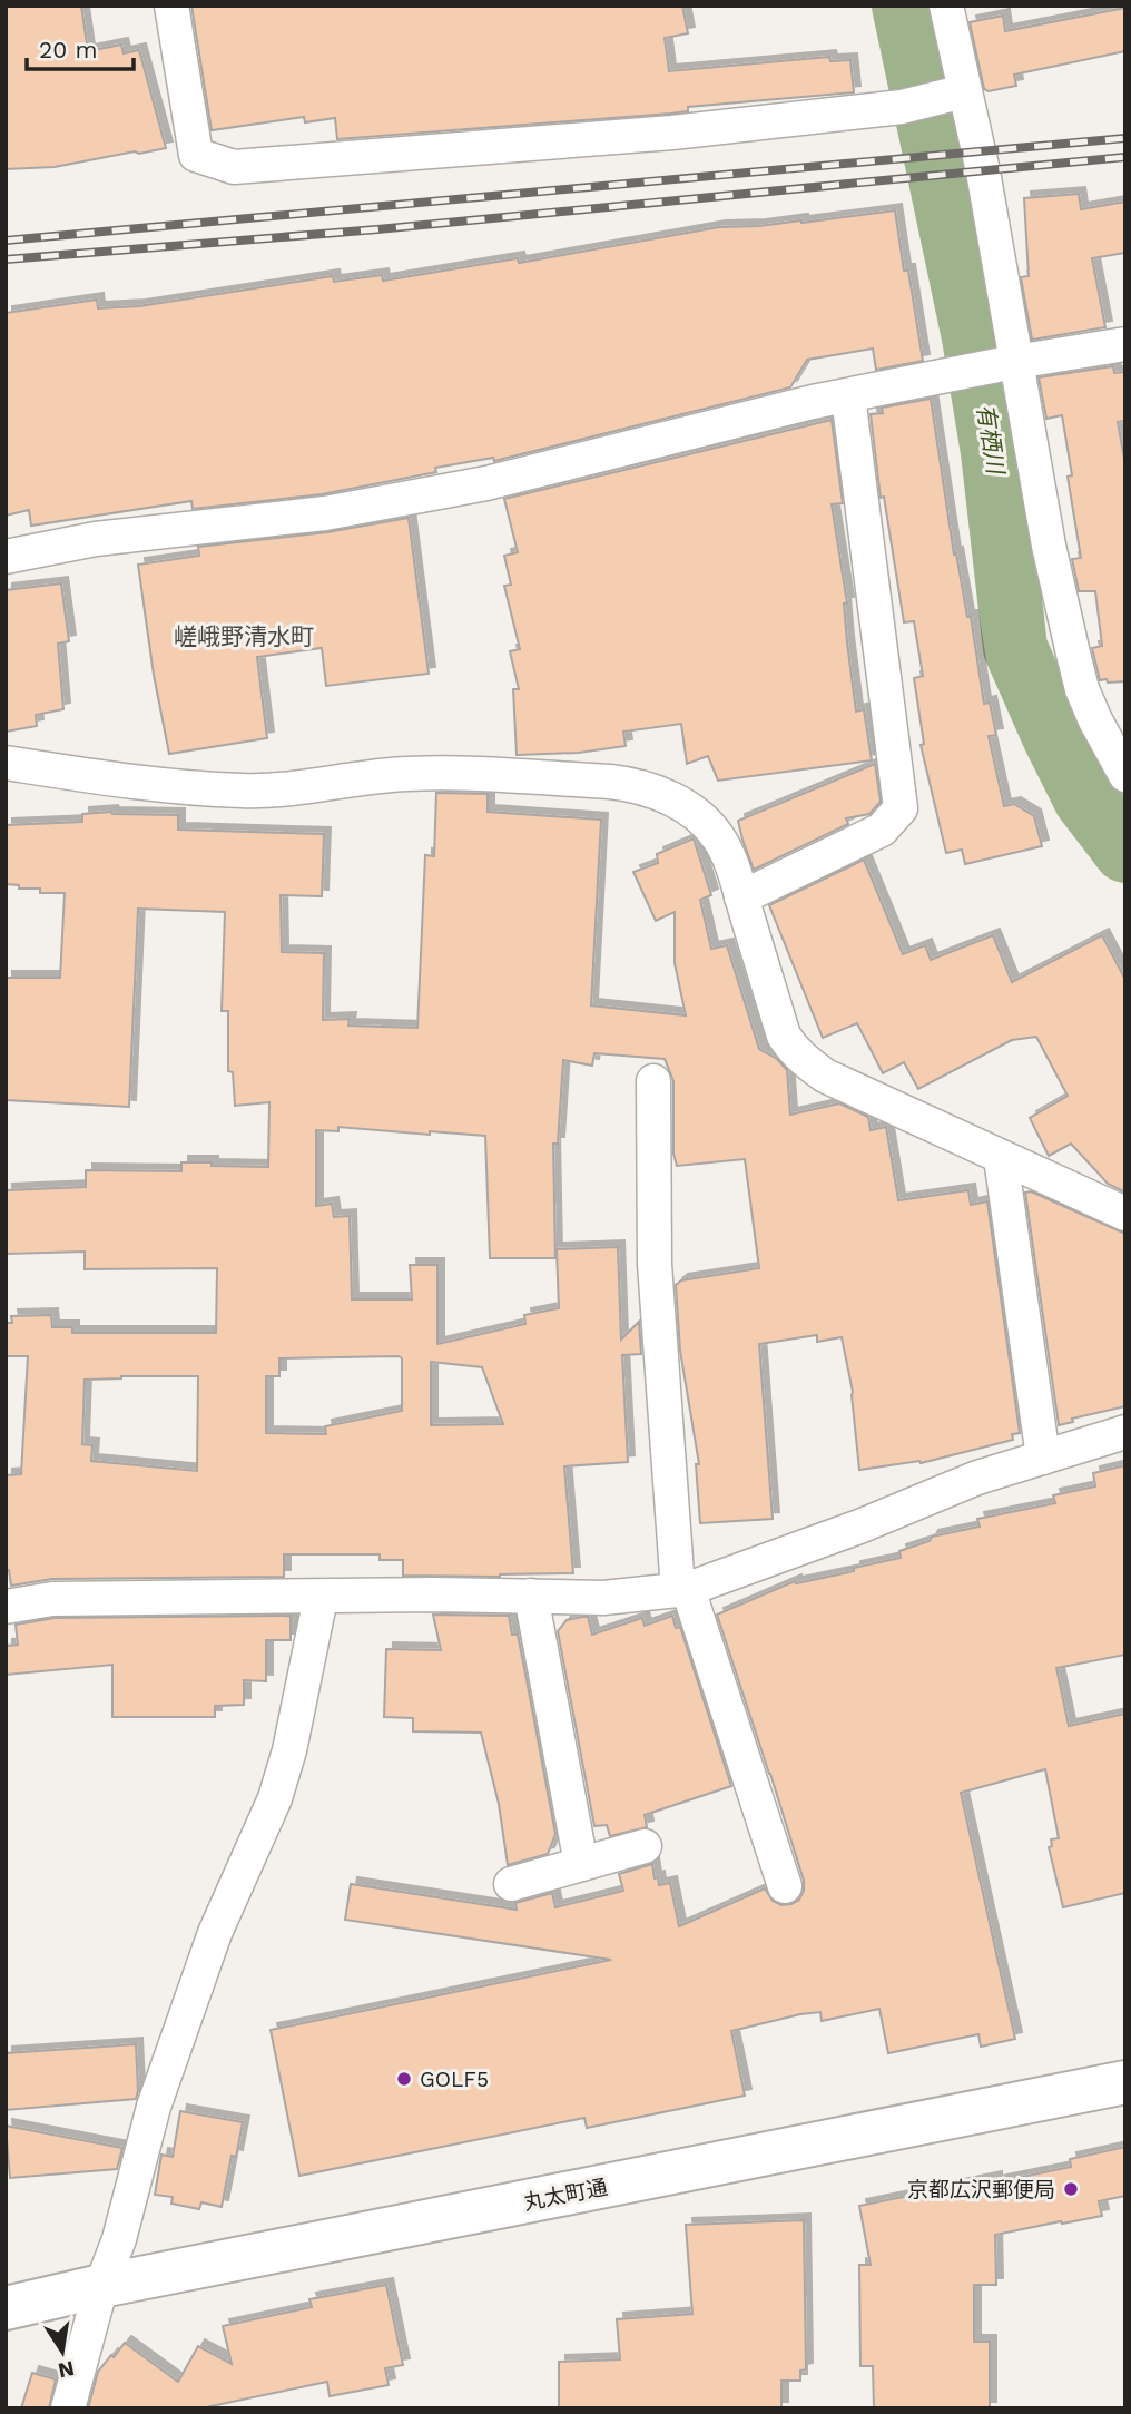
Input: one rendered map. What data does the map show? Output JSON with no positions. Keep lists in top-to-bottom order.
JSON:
{
  "streets": {
    "main road": ["丸太町通"]
  },
  "districts": ["嵯峨野清水町"],
  "water": ["有栖川"],
  "places": ["GOLF5", "京都広沢郵便局"],
  "scale_bar": "20 m",
  "north": "bottom"
}
